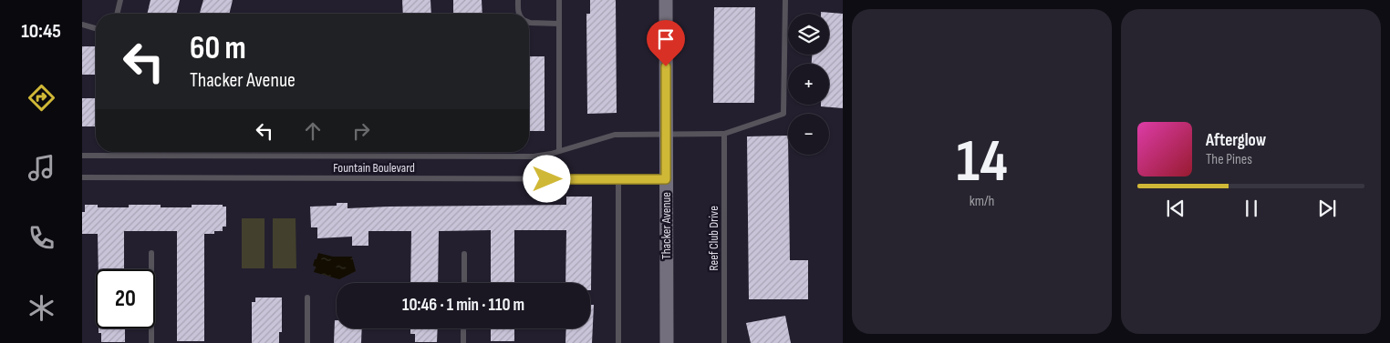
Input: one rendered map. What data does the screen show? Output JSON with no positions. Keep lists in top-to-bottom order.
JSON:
{
  "streets": {
    "street": ["Thacker Avenue"],
    "lane": ["Fountain Boulevard", "Reef Club Drive"]
  },
  "crossings": [
    ["Fountain Boulevard", "Thacker Avenue"]
  ],
  "page": {
    "tabs": "10:45",
    "tile": ["14", "km/h"],
    "map_buttons": ["+", "−"],
    "turn": ["60 m", "Thacker Avenue"],
    "song": ["Afterglow", "The Pines"],
    "limit": "20",
    "trip": "10:46 · 1 min · 110 m"
  }
}
